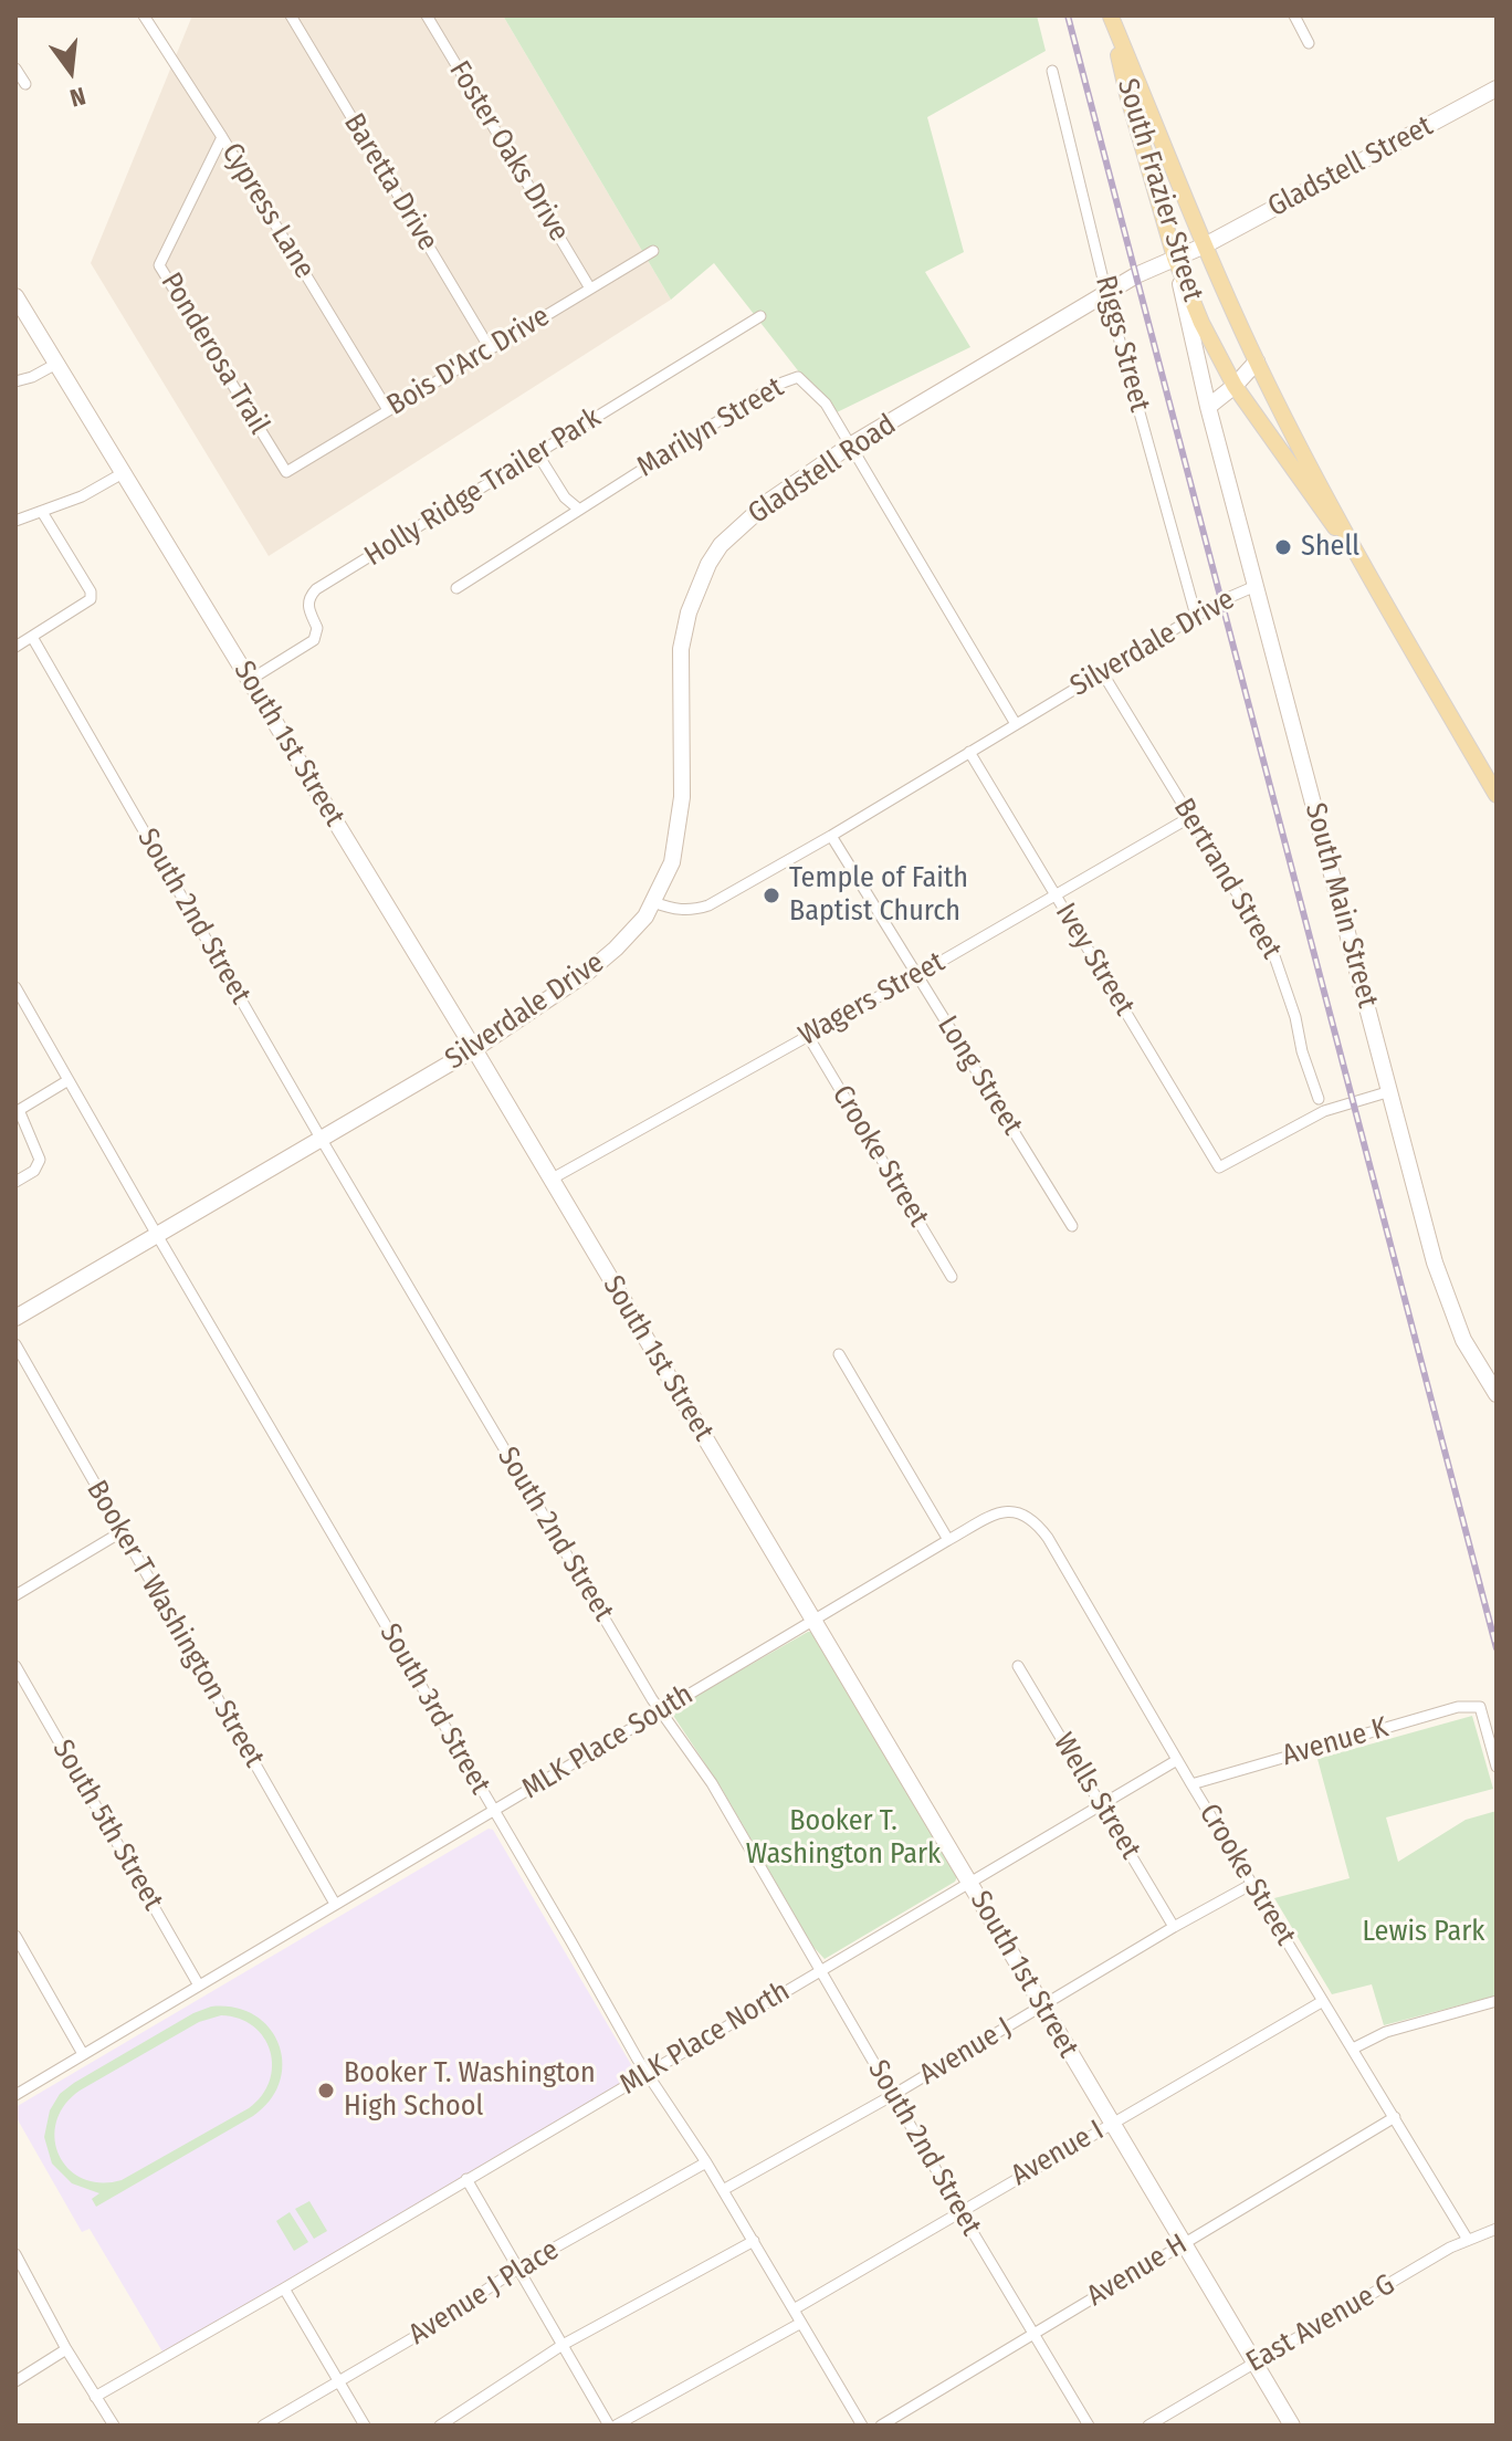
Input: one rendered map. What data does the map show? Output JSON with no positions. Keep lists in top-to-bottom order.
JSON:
{
  "streets": {
    "main road": ["South Frazier Street"],
    "street": [
      "Foster Oaks Drive",
      "Gladstell Street",
      "Baretta Drive",
      "Cypress Lane",
      "Riggs Street",
      "Ponderosa Trail",
      "Bois D'Arc Drive",
      "Marilyn Street",
      "Gladstell Road",
      "Holly Ridge Trailer Park",
      "Silverdale Drive",
      "South 1st Street",
      "Bertrand Street",
      "South Main Street",
      "South 2nd Street",
      "Ivey Street",
      "Wagers Street",
      "Long Street",
      "Crooke Street",
      "Booker T Washington Street",
      "South 3rd Street",
      "MLK Place South",
      "Avenue K",
      "Wells Street",
      "South 5th Street",
      "MLK Place North",
      "Avenue J",
      "Avenue I",
      "Avenue H",
      "Avenue J Place",
      "East Avenue G"
    ]
  },
  "crossings": [
    ["Foster Oaks Drive", "Bois D'Arc Drive"],
    ["Gladstell Street", "South Frazier Street"],
    ["Gladstell Street", "Gladstell Road"],
    ["Baretta Drive", "Bois D'Arc Drive"],
    ["South Frazier Street", "Gladstell Road"],
    ["South Frazier Street", "South Main Street"],
    ["Cypress Lane", "Ponderosa Trail"],
    ["Cypress Lane", "Bois D'Arc Drive"],
    ["Riggs Street", "Gladstell Road"],
    ["Riggs Street", "Silverdale Drive"],
    ["Ponderosa Trail", "Bois D'Arc Drive"],
    ["Marilyn Street", "Gladstell Road"],
    ["Marilyn Street", "Silverdale Drive"],
    ["Gladstell Road", "Silverdale Drive"],
    ["Gladstell Road", "South Main Street"],
    ["Holly Ridge Trailer Park", "South 1st Street"],
    ["Silverdale Drive", "South 1st Street"],
    ["Silverdale Drive", "Bertrand Street"],
    ["Silverdale Drive", "South Main Street"],
    ["Silverdale Drive", "South 2nd Street"],
    ["Silverdale Drive", "Ivey Street"],
    ["Silverdale Drive", "Long Street"],
    ["Silverdale Drive", "South 3rd Street"],
    ["South 1st Street", "Wagers Street"],
    ["South 1st Street", "MLK Place South"],
    ["South 1st Street", "MLK Place North"],
    ["South 1st Street", "Avenue J"],
    ["South 1st Street", "Avenue I"],
    ["South 1st Street", "Avenue H"],
    ["South 1st Street", "East Avenue G"],
    ["Bertrand Street", "Wagers Street"],
    ["South Main Street", "Ivey Street"],
    ["South 2nd Street", "MLK Place South"],
    ["South 2nd Street", "MLK Place North"],
    ["South 2nd Street", "Avenue J"],
    ["South 2nd Street", "Avenue I"],
    ["South 2nd Street", "Avenue H"],
    ["Ivey Street", "Wagers Street"],
    ["Wagers Street", "Long Street"],
    ["Wagers Street", "Crooke Street"],
    ["Crooke Street", "MLK Place South"],
    ["Crooke Street", "Avenue K"],
    ["Crooke Street", "MLK Place North"],
    ["Crooke Street", "Avenue J"],
    ["Crooke Street", "Avenue I"],
    ["Crooke Street", "Avenue H"],
    ["Crooke Street", "East Avenue G"],
    ["Booker T Washington Street", "MLK Place South"],
    ["South 3rd Street", "MLK Place South"],
    ["South 3rd Street", "MLK Place North"],
    ["South 3rd Street", "Avenue J"],
    ["South 3rd Street", "Avenue I"],
    ["South 3rd Street", "Avenue J Place"],
    ["MLK Place South", "South 5th Street"],
    ["Wells Street", "MLK Place North"],
    ["Wells Street", "Avenue J"]
  ],
  "parks": ["Booker T. Washington Park", "Lewis Park"],
  "places": ["Shell", "Temple of Faith Baptist Church", "Booker T. Washington High School"],
  "north": "bottom"
}
